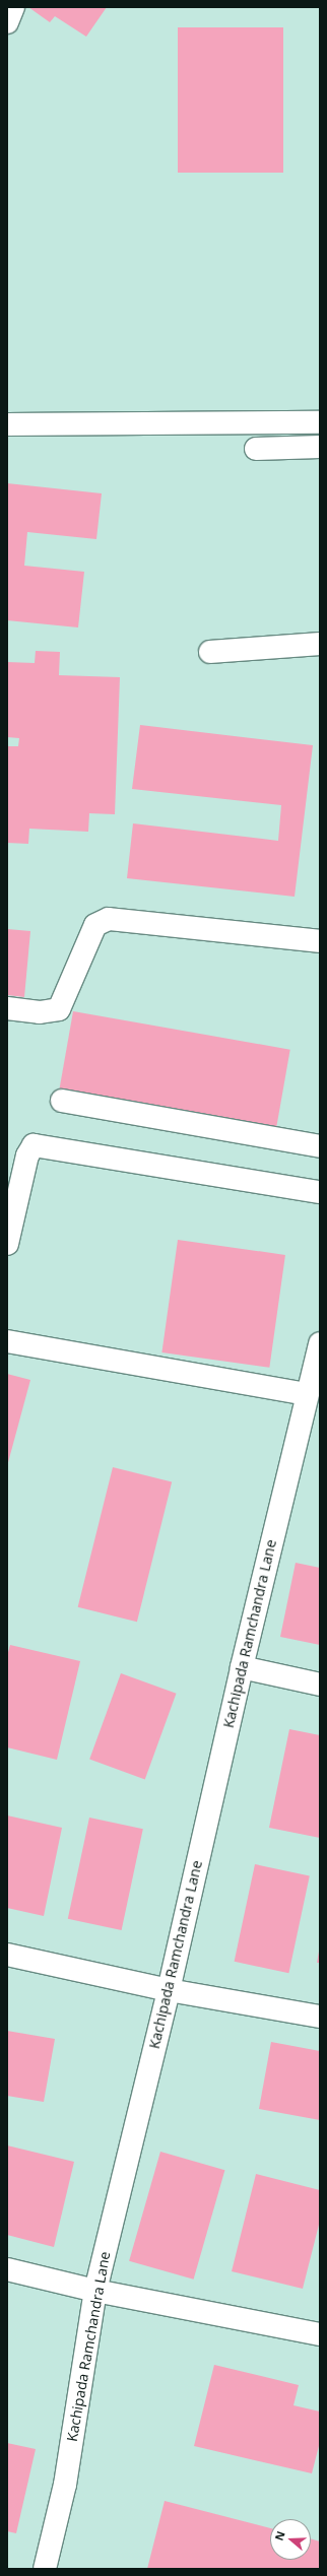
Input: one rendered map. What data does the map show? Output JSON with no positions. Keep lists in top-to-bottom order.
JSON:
{
  "streets": {
    "street": ["Kachipada Ramchandra Lane"]
  },
  "north": "left"
}
